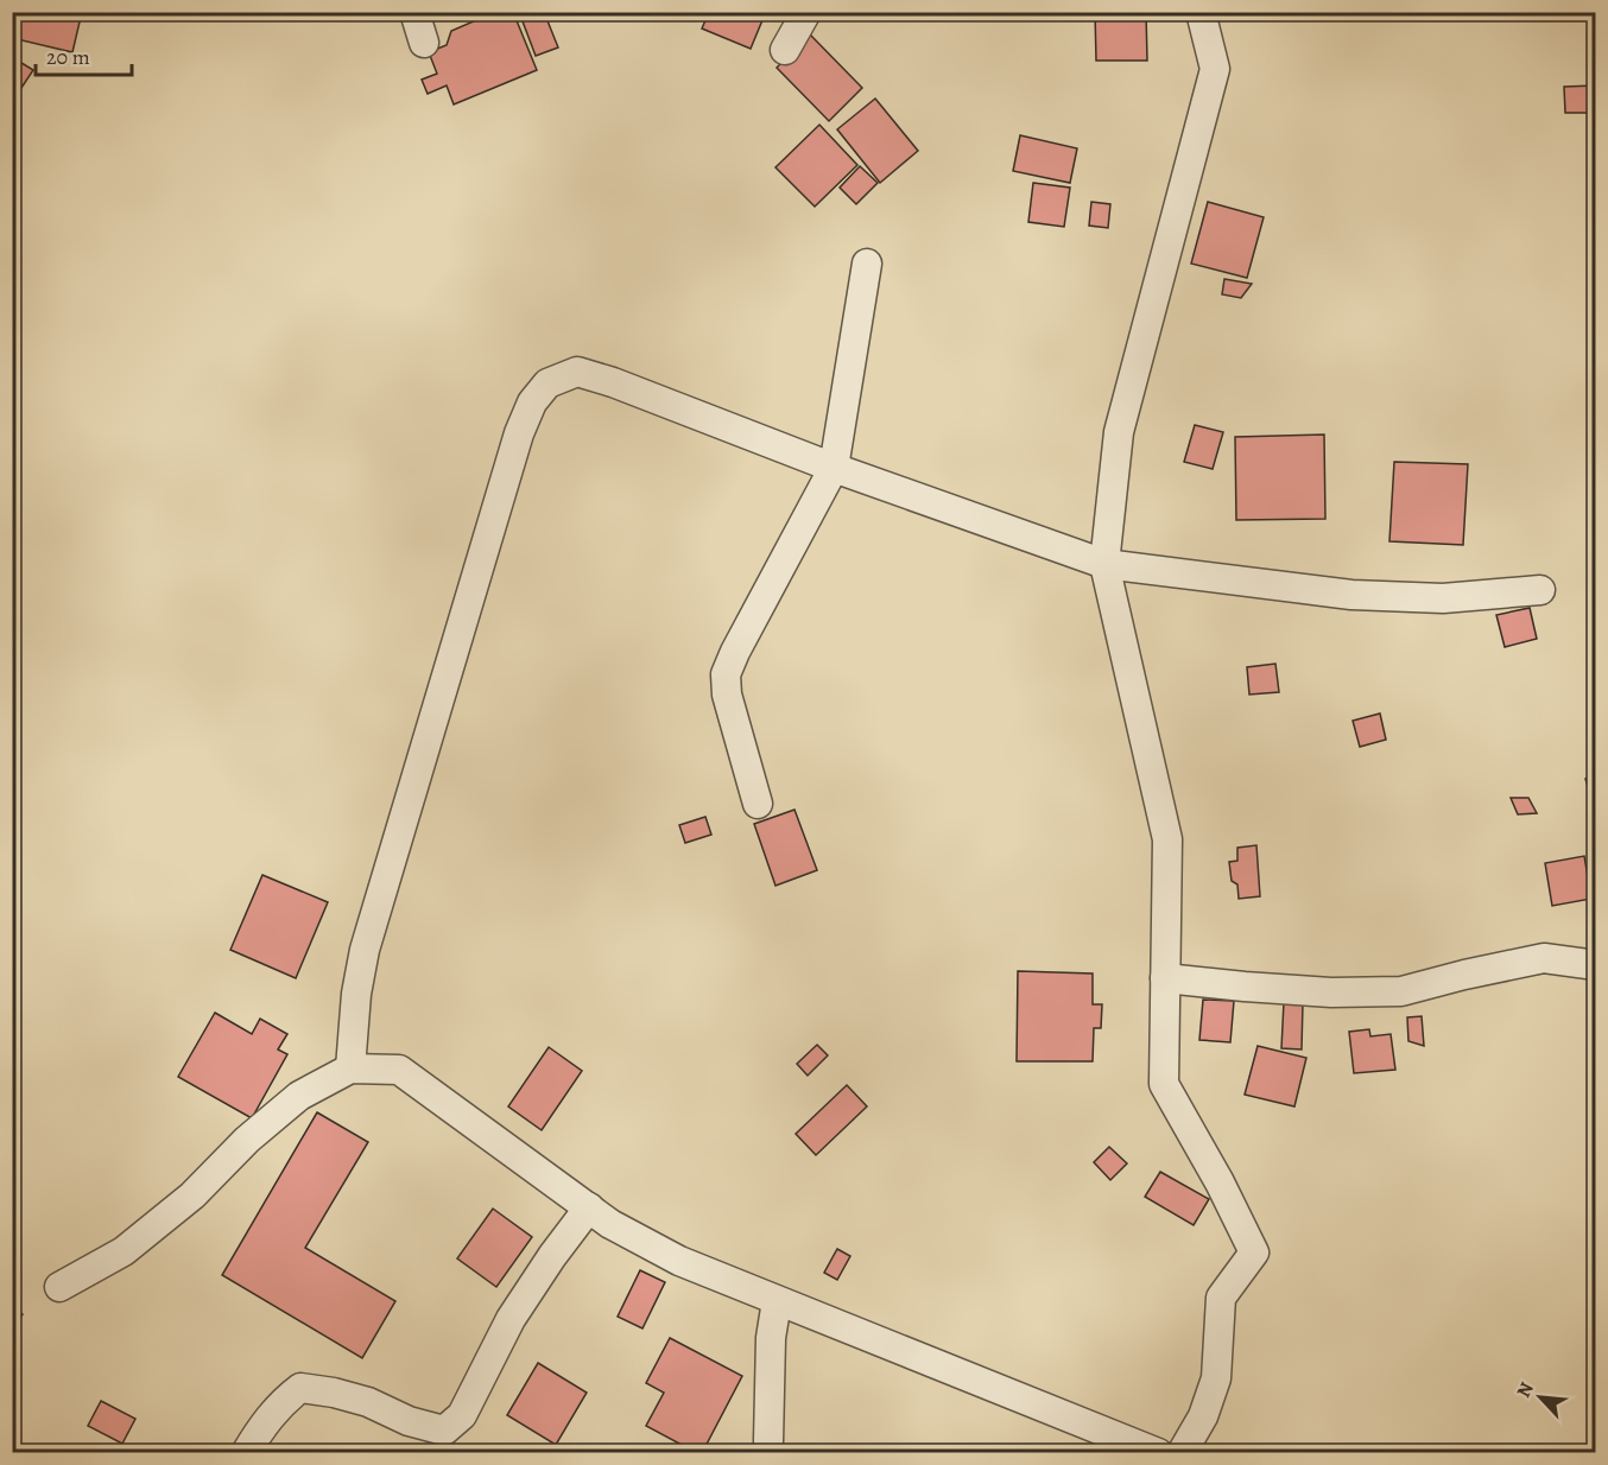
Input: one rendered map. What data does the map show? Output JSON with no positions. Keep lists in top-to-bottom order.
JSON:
{
  "scale_bar": "20 m",
  "north": "top left"
}
